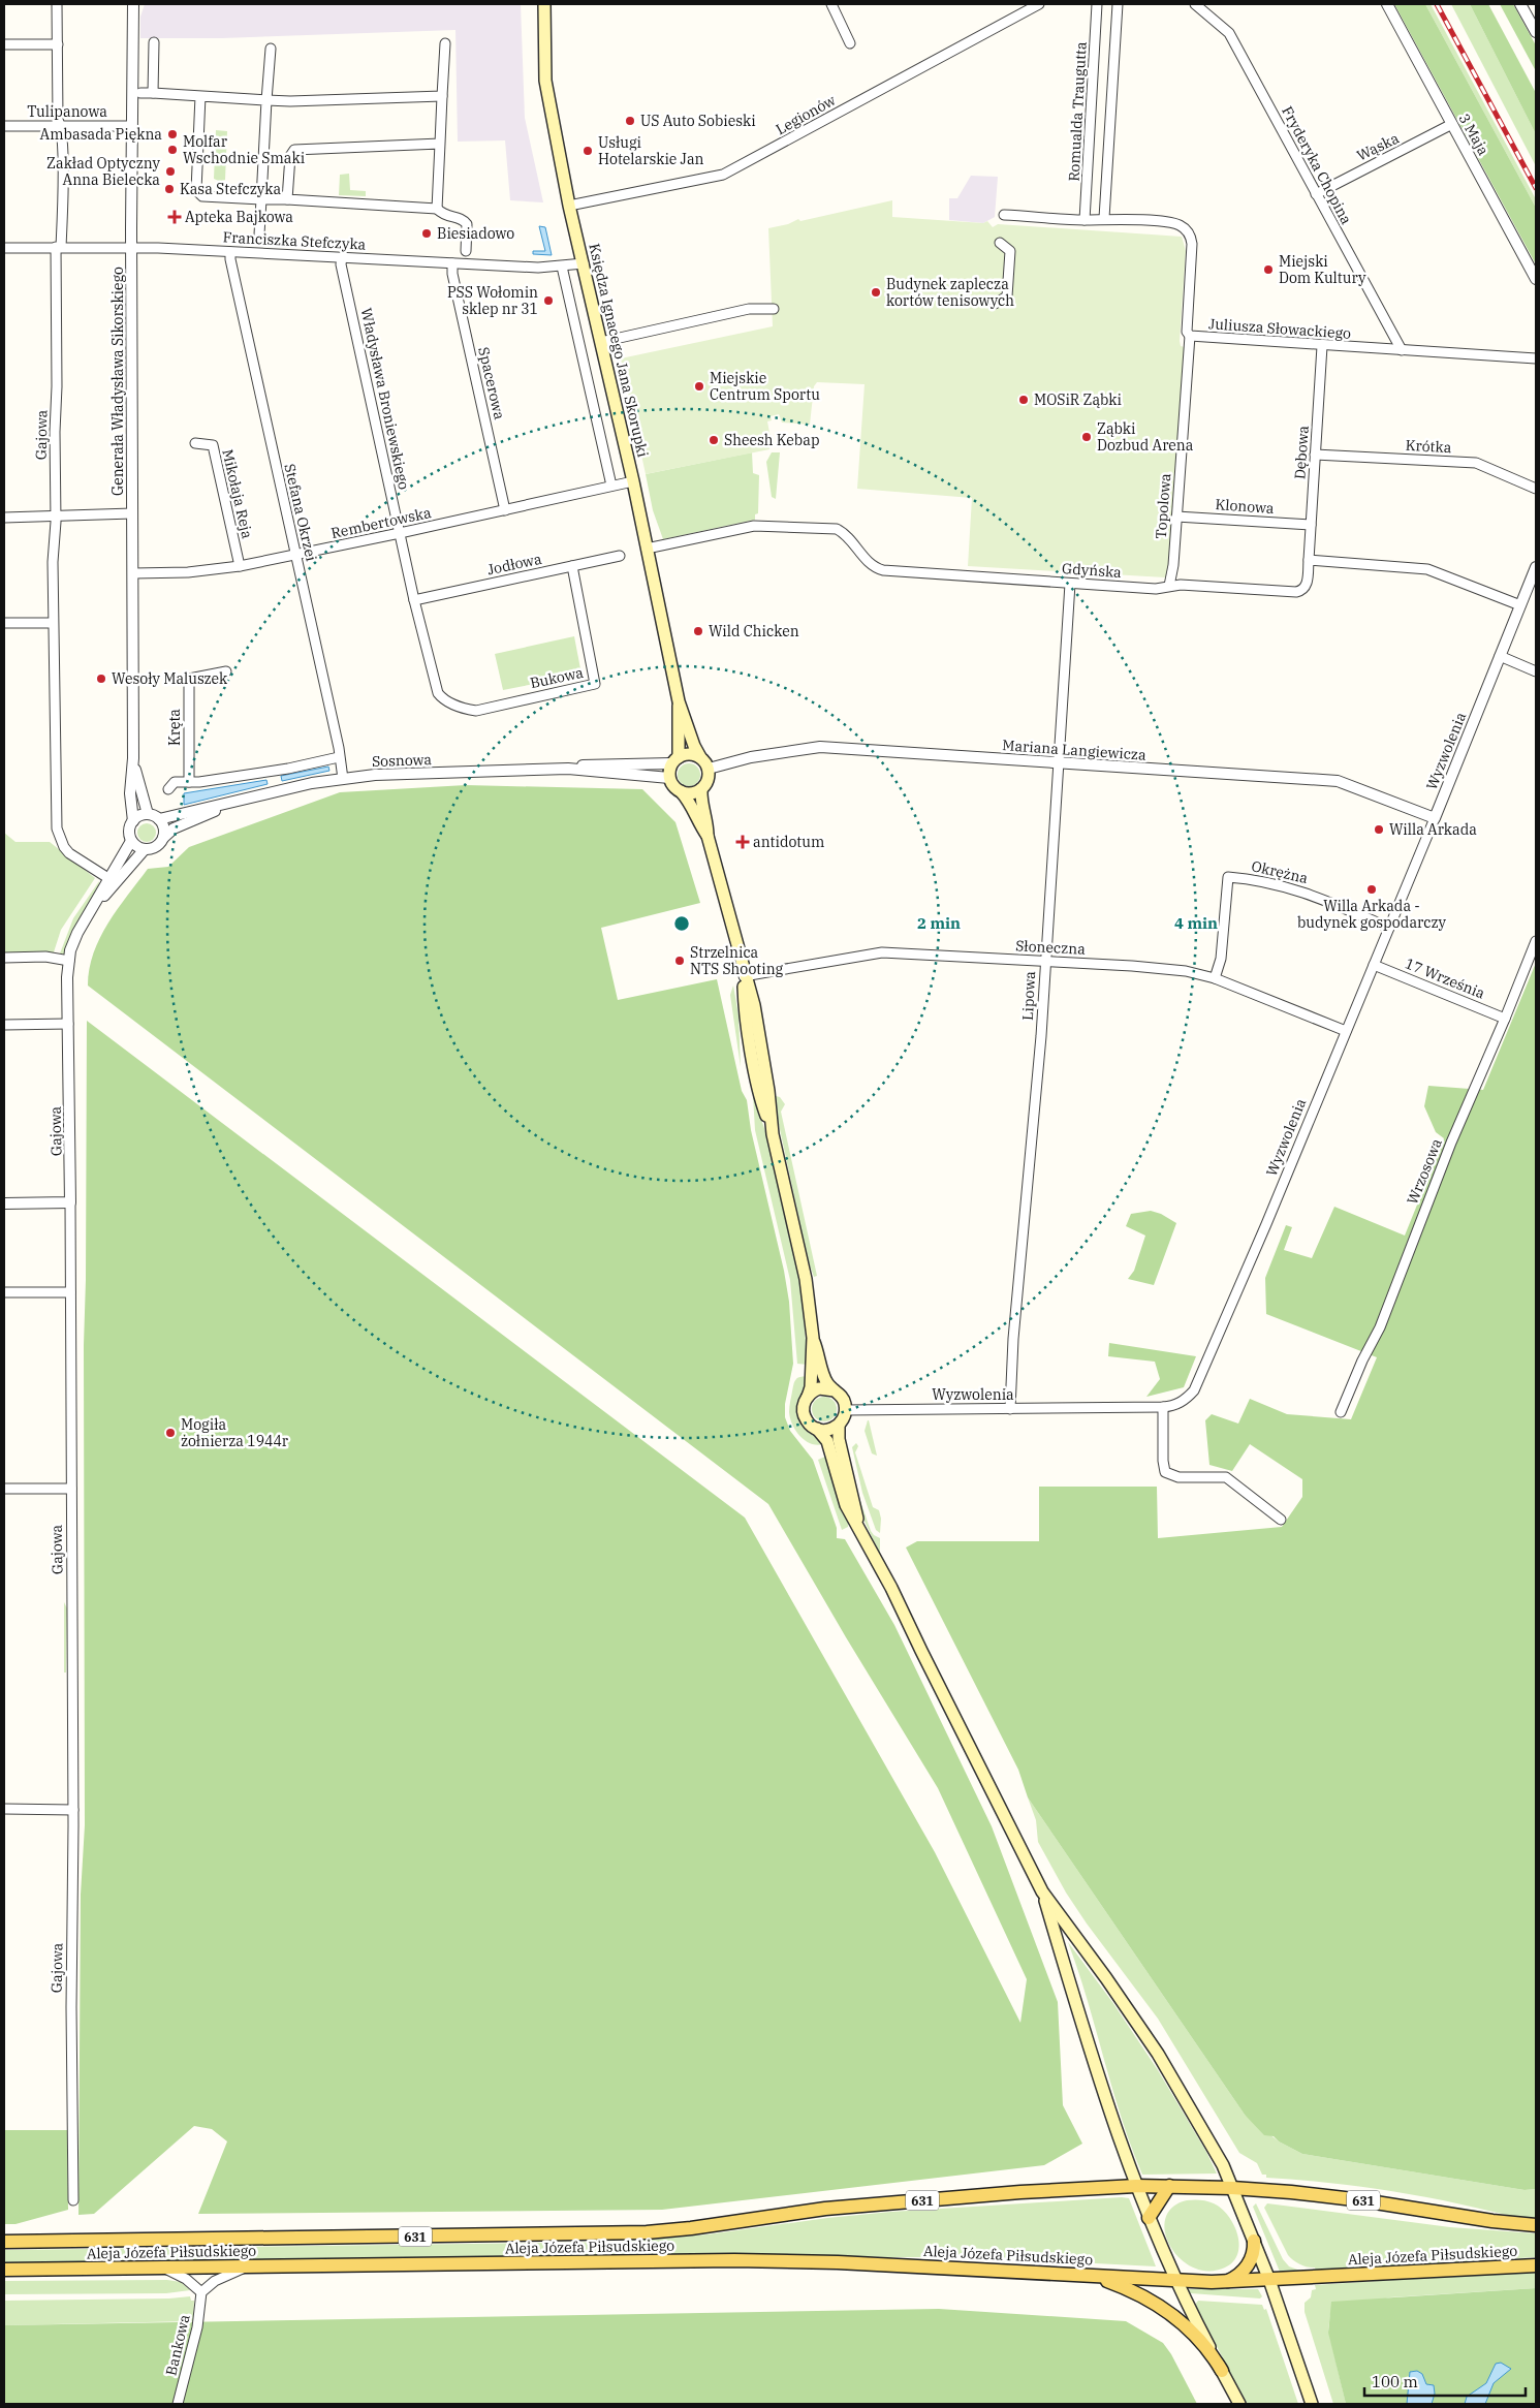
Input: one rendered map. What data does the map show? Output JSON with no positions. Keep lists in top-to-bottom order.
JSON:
{
  "streets": {
    "main road": ["Księdza Ignacego Jana Skorupki", "631", "Aleja Józefa Piłsudskiego"],
    "street": [
      "Tulipanowa",
      "Romualda Traugutta",
      "Legionów",
      "3 Maja",
      "Wąska",
      "Fryderyka Chopina",
      "Franciszka Stefczyka",
      "Juliusza Słowackiego",
      "Generała Władysława Sikorskiego",
      "Spacerowa",
      "Władysława Broniewskiego",
      "Gajowa",
      "Krótka",
      "Dębowa",
      "Mikołaja Reja",
      "Topolowa",
      "Klonowa",
      "Stefana Okrzei",
      "Rembertowska",
      "Jodłowa",
      "Gdyńska",
      "Bukowa",
      "Kręta",
      "Mariana Langiewicza",
      "Wyzwolenia",
      "Sosnowa",
      "Okrężna",
      "Słoneczna",
      "17 Września",
      "Lipowa",
      "Wrzosowa",
      "Bankowa"
    ]
  },
  "crossings": [
    ["Tulipanowa", "Generała Władysława Sikorskiego"],
    ["Tulipanowa", "Gajowa"],
    ["Romualda Traugutta", "Juliusza Słowackiego"],
    ["Legionów", "Księdza Ignacego Jana Skorupki"],
    ["3 Maja", "Wąska"],
    ["Wąska", "Fryderyka Chopina"],
    ["Fryderyka Chopina", "Juliusza Słowackiego"],
    ["Franciszka Stefczyka", "Księdza Ignacego Jana Skorupki"],
    ["Franciszka Stefczyka", "Generała Władysława Sikorskiego"],
    ["Franciszka Stefczyka", "Spacerowa"],
    ["Franciszka Stefczyka", "Władysława Broniewskiego"],
    ["Franciszka Stefczyka", "Gajowa"],
    ["Franciszka Stefczyka", "Stefana Okrzei"],
    ["Juliusza Słowackiego", "Dębowa"],
    ["Juliusza Słowackiego", "Topolowa"],
    ["Księdza Ignacego Jana Skorupki", "Rembertowska"],
    ["Księdza Ignacego Jana Skorupki", "Gdyńska"],
    ["Księdza Ignacego Jana Skorupki", "Mariana Langiewicza"],
    ["Księdza Ignacego Jana Skorupki", "Sosnowa"],
    ["Generała Władysława Sikorskiego", "Gajowa"],
    ["Generała Władysława Sikorskiego", "Rembertowska"],
    ["Generała Władysława Sikorskiego", "Sosnowa"],
    ["Spacerowa", "Rembertowska"],
    ["Władysława Broniewskiego", "Rembertowska"],
    ["Władysława Broniewskiego", "Jodłowa"],
    ["Władysława Broniewskiego", "Bukowa"],
    ["Gajowa", "Sosnowa"],
    ["Krótka", "Dębowa"],
    ["Dębowa", "Klonowa"],
    ["Dębowa", "Gdyńska"],
    ["Mikołaja Reja", "Rembertowska"],
    ["Topolowa", "Klonowa"],
    ["Topolowa", "Gdyńska"],
    ["Stefana Okrzei", "Rembertowska"],
    ["Stefana Okrzei", "Sosnowa"],
    ["Jodłowa", "Bukowa"],
    ["Gdyńska", "Lipowa"],
    ["Mariana Langiewicza", "Wyzwolenia"],
    ["Mariana Langiewicza", "Sosnowa"],
    ["Mariana Langiewicza", "Lipowa"],
    ["Wyzwolenia", "Okrężna"],
    ["Wyzwolenia", "Słoneczna"],
    ["Wyzwolenia", "17 Września"],
    ["Wyzwolenia", "Lipowa"],
    ["Okrężna", "Słoneczna"],
    ["Słoneczna", "Lipowa"],
    ["17 Września", "Wrzosowa"],
    ["631", "Aleja Józefa Piłsudskiego"]
  ],
  "places": {
    "other": [
      "US Auto Sobieski",
      "Ambasada Piękna",
      "Molfar Wschodnie Smaki",
      "Usługi Hotelarskie Jan",
      "Zakład Optyczny Anna Bielecka",
      "Kasa Stefczyka",
      "Biesiadowo",
      "Miejski Dom Kultury",
      "Budynek zaplecza kortów tenisowych",
      "PSS Wołomin sklep nr 31",
      "Miejskie Centrum Sportu",
      "MOSiR Ząbki",
      "Ząbki Dozbud Arena",
      "Sheesh Kebap",
      "Wild Chicken",
      "Wesoły Maluszek",
      "Willa Arkada",
      "Willa Arkada - budynek gospodarczy",
      "Strzelnica NTS Shooting",
      "Mogiła żołnierza 1944r"
    ],
    "health": ["Apteka Bajkowa", "antidotum"]
  },
  "scale_bar": "100 m",
  "rings": ["2 min", "4 min"]
}
